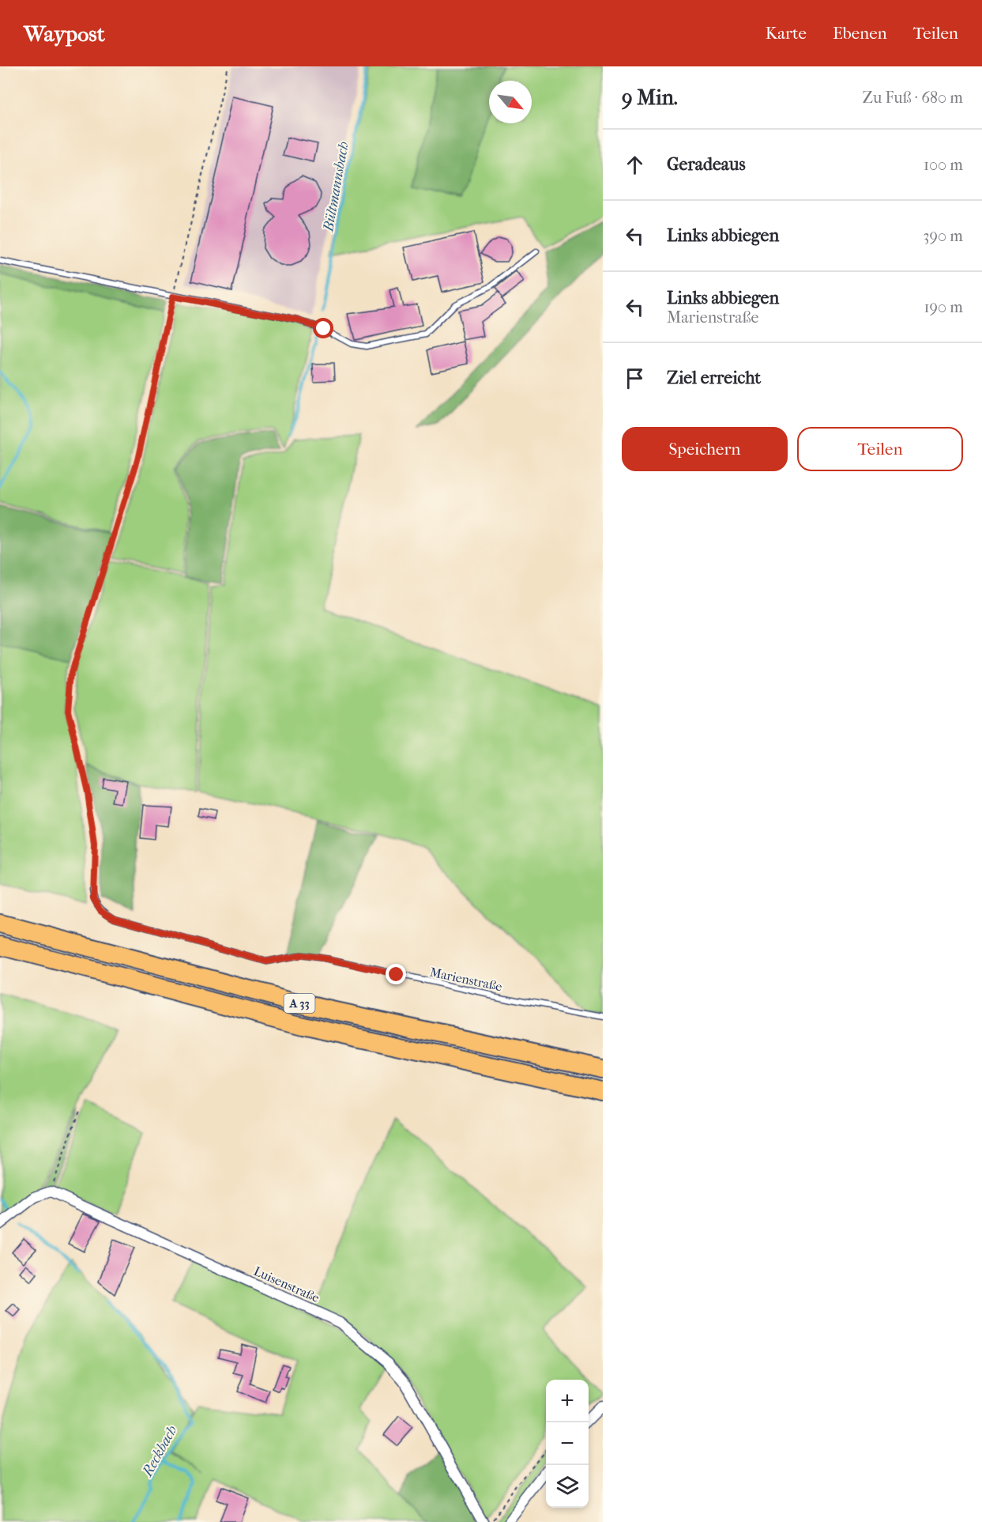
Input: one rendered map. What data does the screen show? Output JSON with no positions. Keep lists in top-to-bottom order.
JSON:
{
  "streets": {
    "highway": ["A 33"],
    "street": ["Luisenstraße"],
    "lane": ["Marienstraße"]
  },
  "water": ["Bültmannsbach", "Reckbach"],
  "north": "bottom right",
  "page": {
    "header": "Waypost",
    "nav": ["Karte", "Ebenen", "Teilen"],
    "heading": ["9 Min.", "Zu Fuß · 680 m"],
    "list": [
      ["Geradeaus", "100 m"],
      ["Links abbiegen", "390 m"],
      ["Links abbiegen", "Marienstraße", "190 m"],
      "Ziel erreicht"
    ],
    "buttons": ["Speichern", "Teilen"],
    "map_buttons": ["+", "−"]
  }
}
